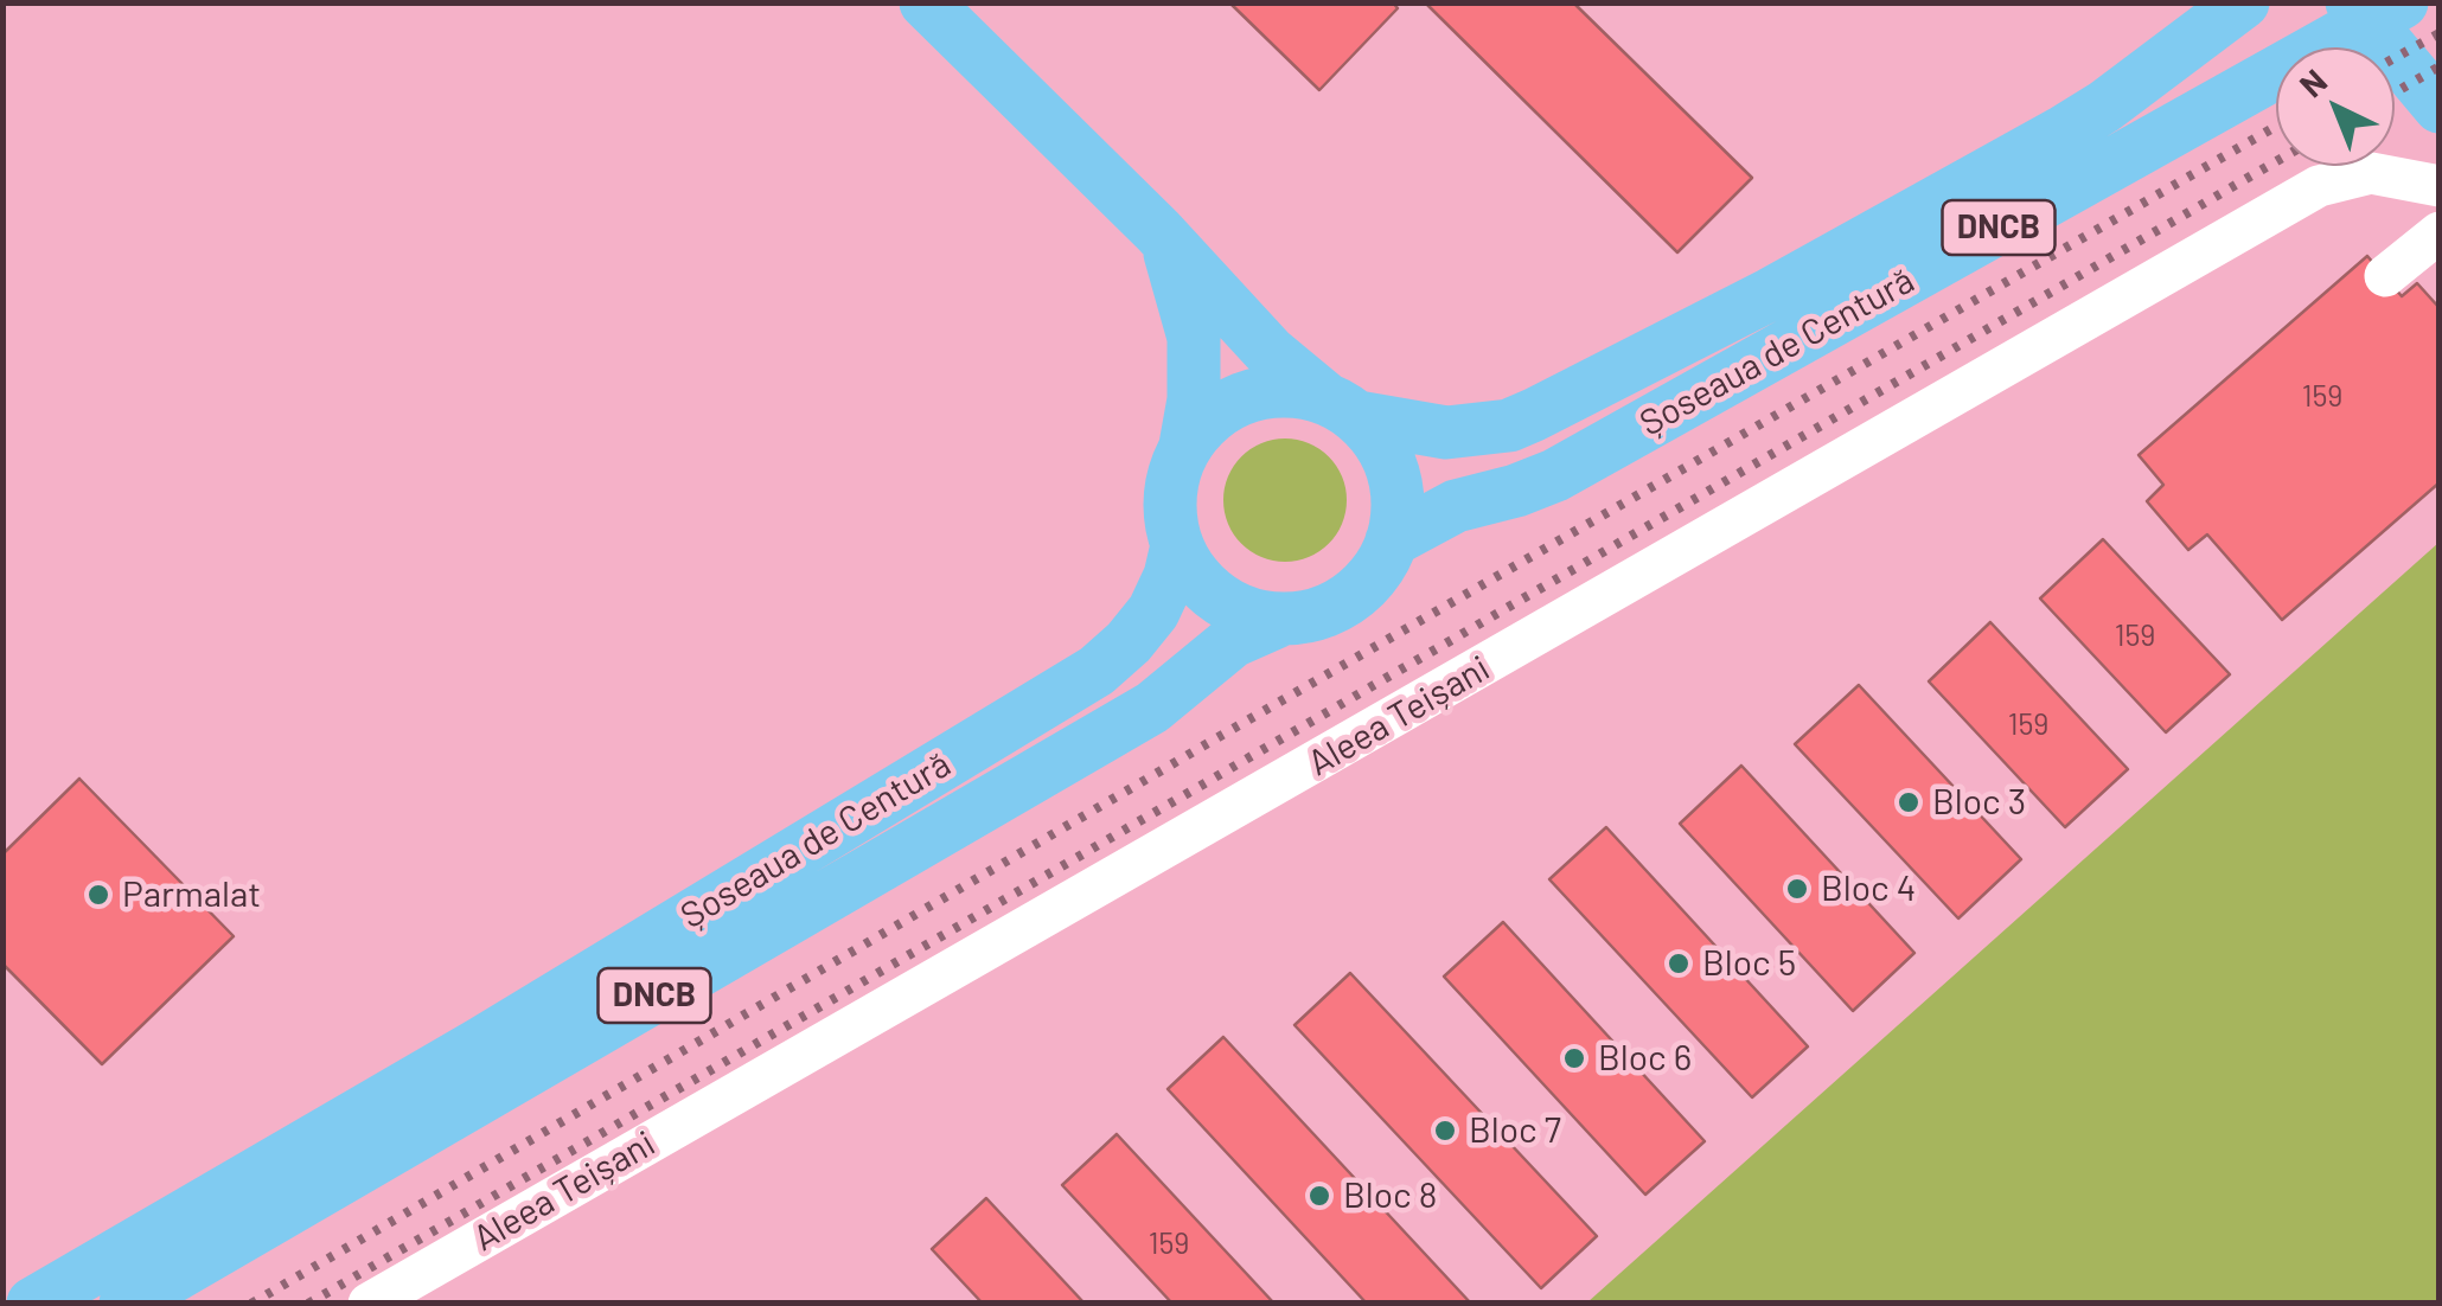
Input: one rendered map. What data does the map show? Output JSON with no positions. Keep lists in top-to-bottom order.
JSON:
{
  "streets": {
    "main road": ["DNCB", "Șoseaua de Centură"],
    "street": ["Aleea Teișani"]
  },
  "crossings": [
    ["DNCB", "Șoseaua de Centură"]
  ],
  "places": [
    "Bloc 3",
    "Bloc 4",
    "Parmalat",
    "Bloc 5",
    "Bloc 6",
    "Bloc 7",
    "Bloc 8"
  ],
  "house_numbers": [
    "159",
    "159",
    "159",
    "159"
  ],
  "north": "top left"
}
